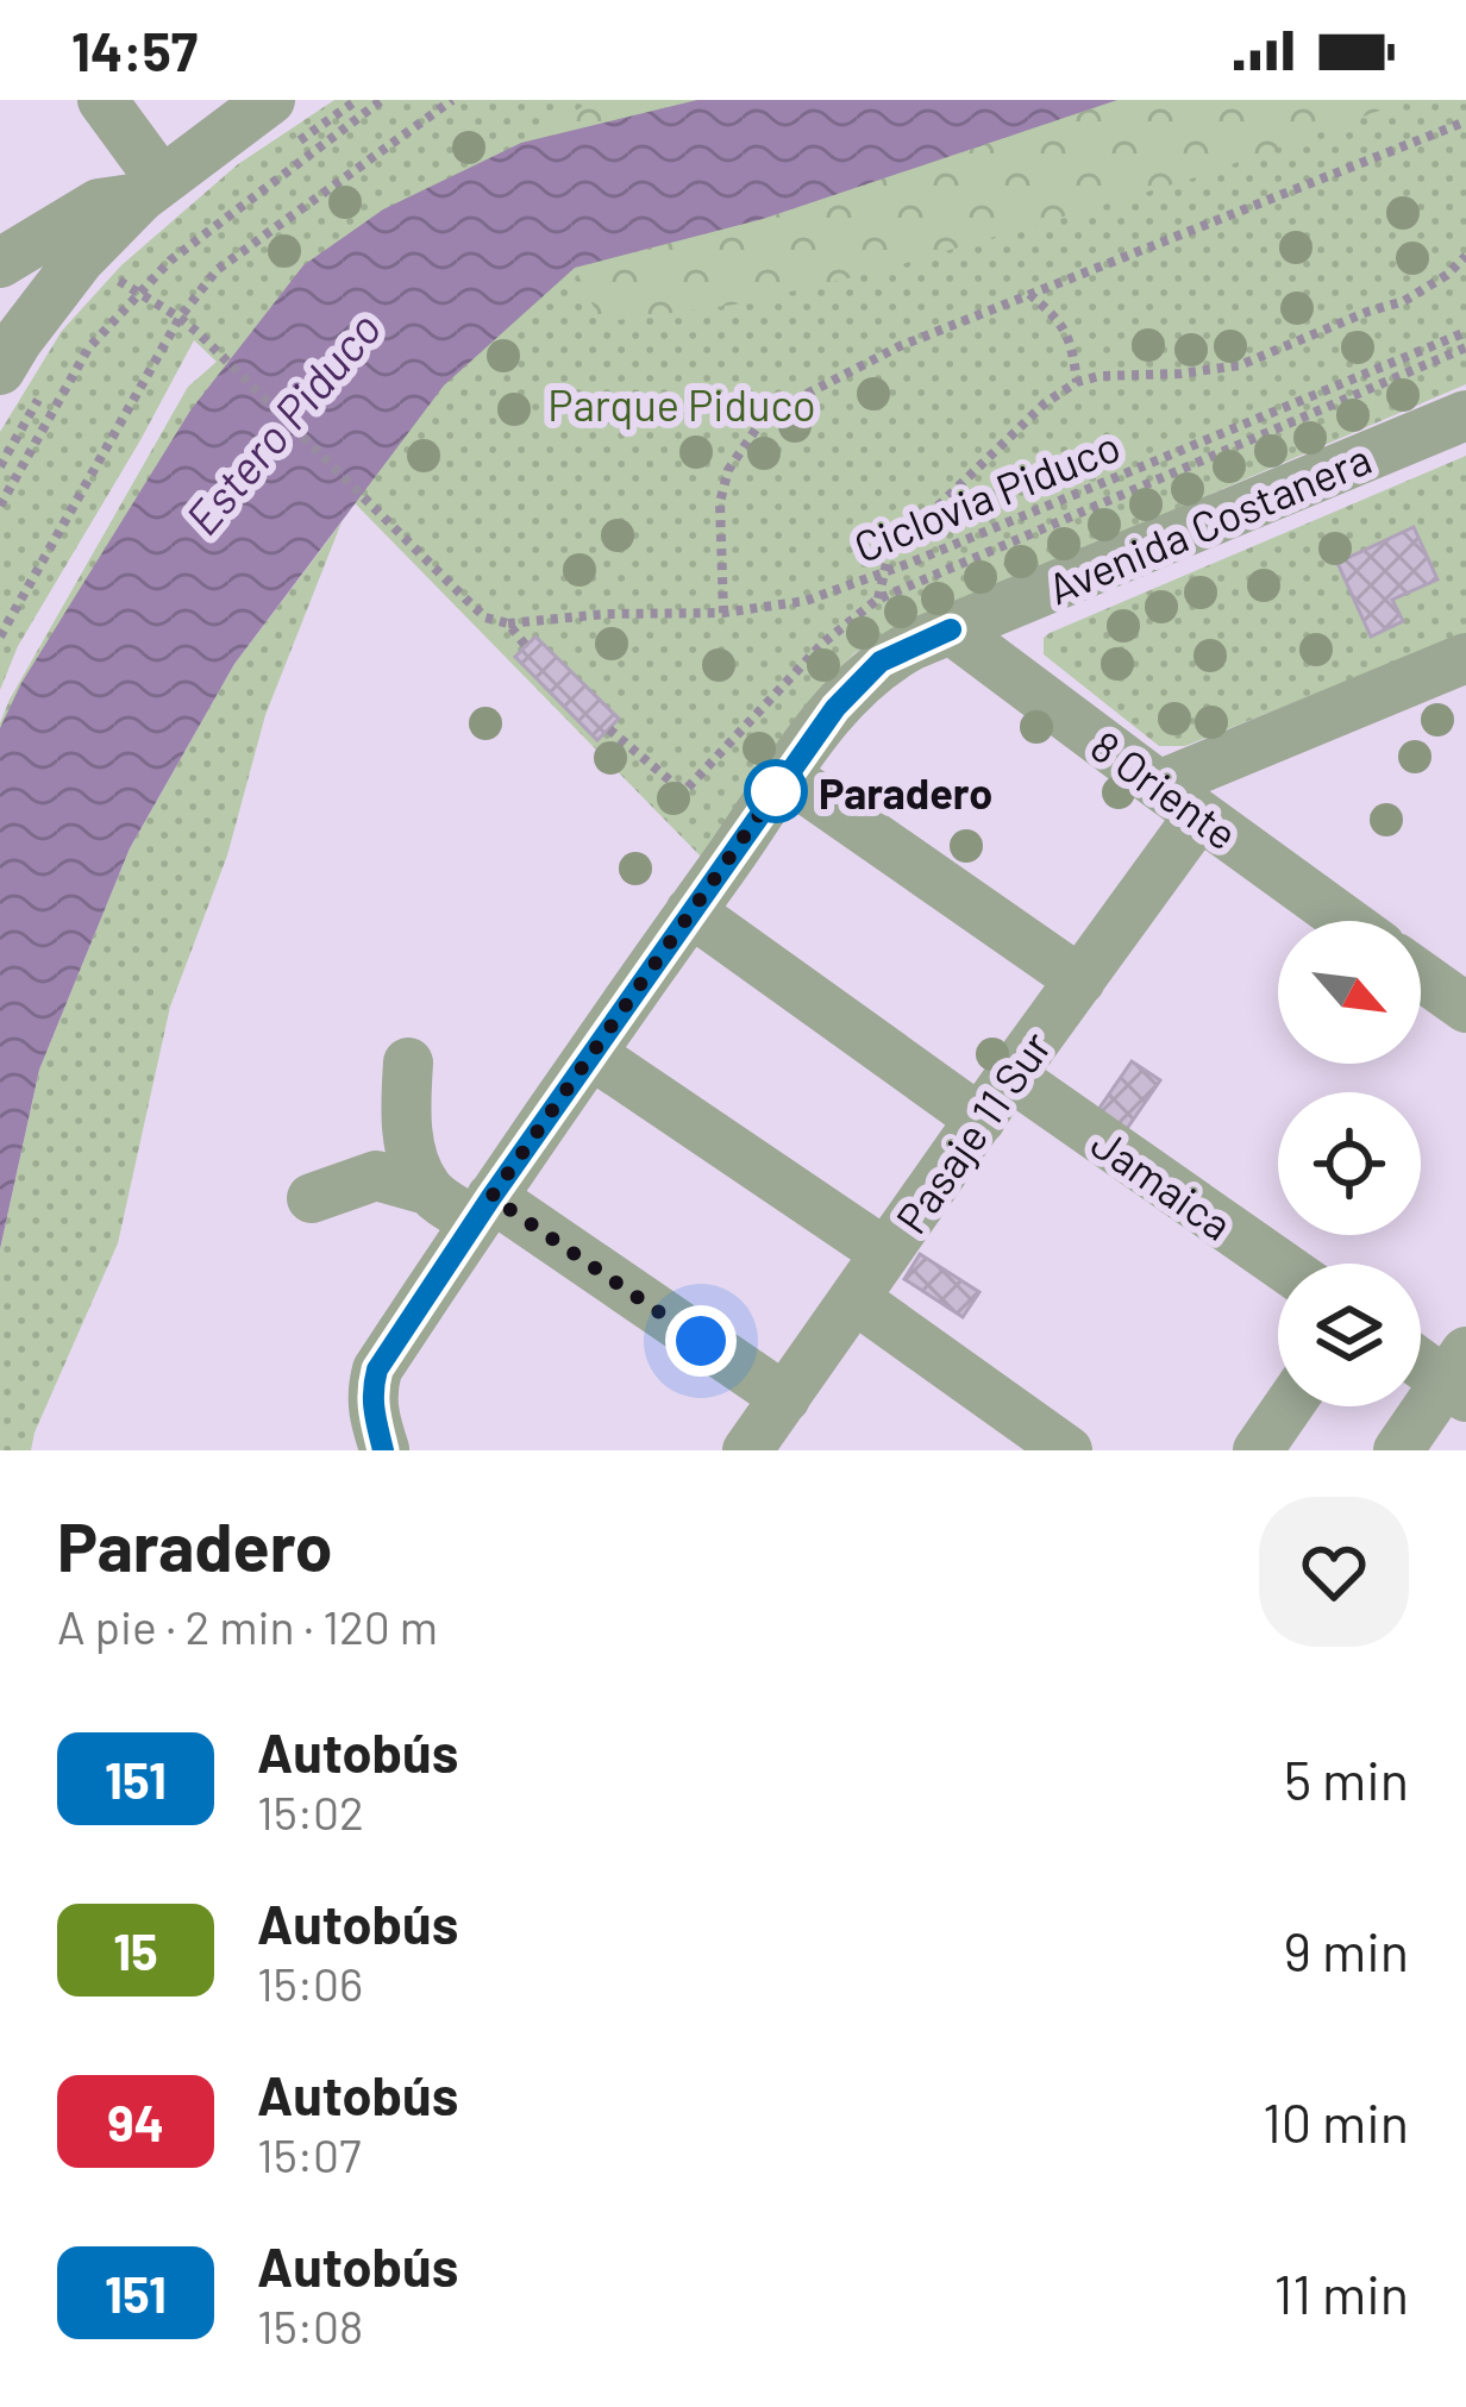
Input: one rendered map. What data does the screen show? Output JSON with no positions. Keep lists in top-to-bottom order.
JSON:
{
  "streets": {
    "street": [
      "Avenida Costanera",
      "8 Oriente",
      "Pasaje 11 Sur",
      "Jamaica"
    ],
    "path": ["Ciclovia Piduco"]
  },
  "crossings": [
    ["Avenida Costanera", "8 Oriente"],
    ["8 Oriente", "Pasaje 11 Sur"],
    ["Pasaje 11 Sur", "Jamaica"]
  ],
  "water": ["Estero Piduco"],
  "parks": ["Parque Piduco"],
  "places": ["Paradero"],
  "lines": ["bus line 151"],
  "north": "bottom right",
  "page": {
    "status": "14:57",
    "heading": ["Paradero", "A pie · 2 min · 120 m"],
    "list": [
      {
        "mark": "151",
        "name": "Autobús",
        "note": "15:02",
        "value": "5 min"
      },
      {
        "mark": "15",
        "name": "Autobús",
        "note": "15:06",
        "value": "9 min"
      },
      {
        "mark": "94",
        "name": "Autobús",
        "note": "15:07",
        "value": "10 min"
      },
      {
        "mark": "151",
        "name": "Autobús",
        "note": "15:08",
        "value": "11 min"
      }
    ]
  }
}
